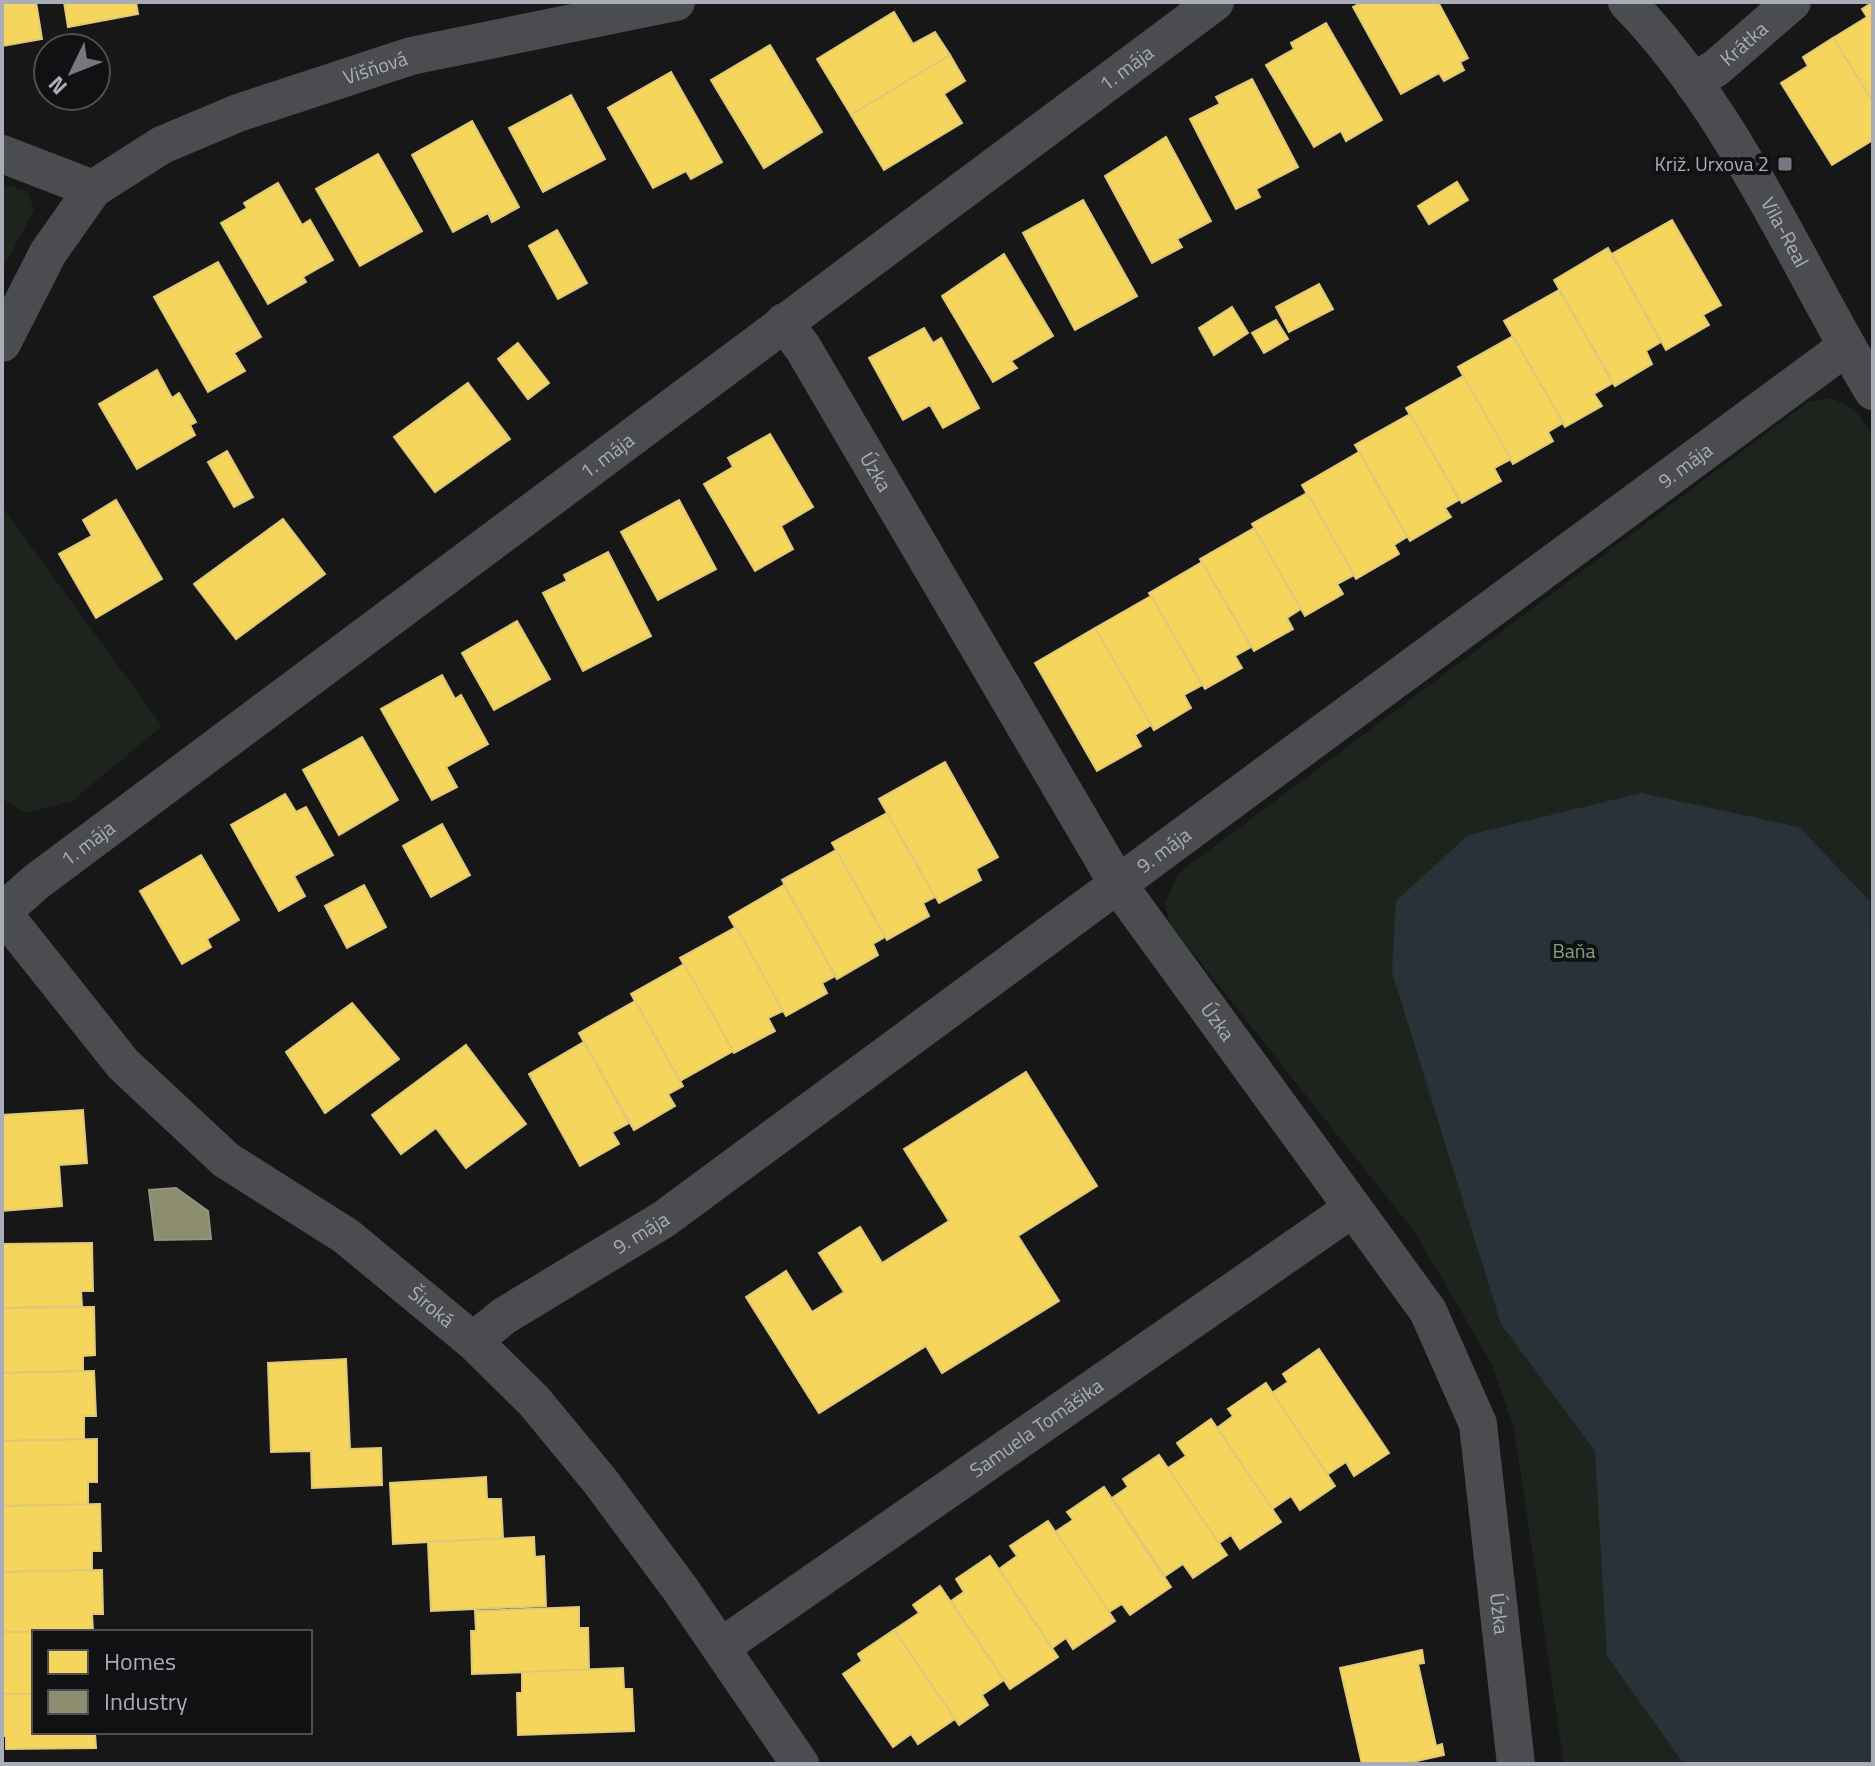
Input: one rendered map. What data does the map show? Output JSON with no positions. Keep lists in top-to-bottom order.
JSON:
{
  "streets": {
    "street": [
      "Krátka",
      "Višňová",
      "1. mája",
      "Vila-Real",
      "9. mája",
      "Úzka",
      "Široká",
      "Samuela Tomášika"
    ]
  },
  "crossings": [
    ["Krátka", "Vila-Real"],
    ["1. mája", "Úzka"],
    ["1. mája", "Široká"],
    ["Vila-Real", "9. mája"],
    ["9. mája", "Úzka"],
    ["9. mája", "Široká"],
    ["Úzka", "Samuela Tomášika"],
    ["Široká", "Samuela Tomášika"]
  ],
  "parks": ["Baňa"],
  "places": {
    "transit": ["Križ. Urxova 2"]
  },
  "legend": ["Homes", "Industry"],
  "north": "bottom left"
}
